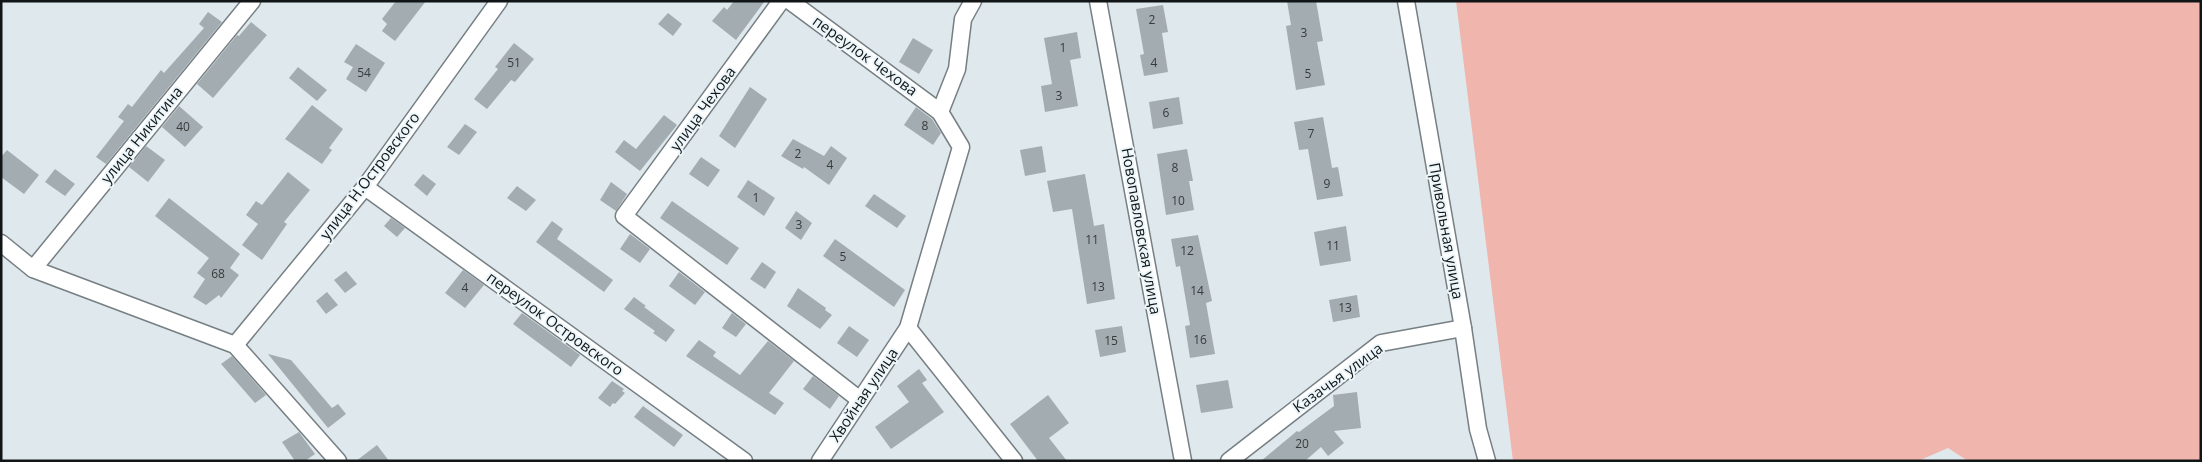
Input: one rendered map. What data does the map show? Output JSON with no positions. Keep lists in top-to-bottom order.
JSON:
{
  "streets": {
    "street": [
      "переулок Чехова",
      "улица Чехова",
      "улица Никитина",
      "улица Н.Островского",
      "Новопавловская улица",
      "Привольная улица",
      "переулок Островского",
      "Казачья улица",
      "Хвойная улица"
    ]
  },
  "crossings": [
    ["переулок Чехова", "Хвойная улица"],
    ["улица Чехова", "Хвойная улица"],
    ["улица Н.Островского", "переулок Островского"],
    ["Привольная улица", "Казачья улица"]
  ],
  "house_numbers": [
    "2",
    "3",
    "1",
    "51",
    "4",
    "54",
    "5",
    "3",
    "6",
    "8",
    "40",
    "7",
    "2",
    "4",
    "8",
    "9",
    "1",
    "10",
    "3",
    "11",
    "11",
    "12",
    "5",
    "68",
    "13",
    "4",
    "14",
    "13",
    "16",
    "15",
    "20"
  ]
}
